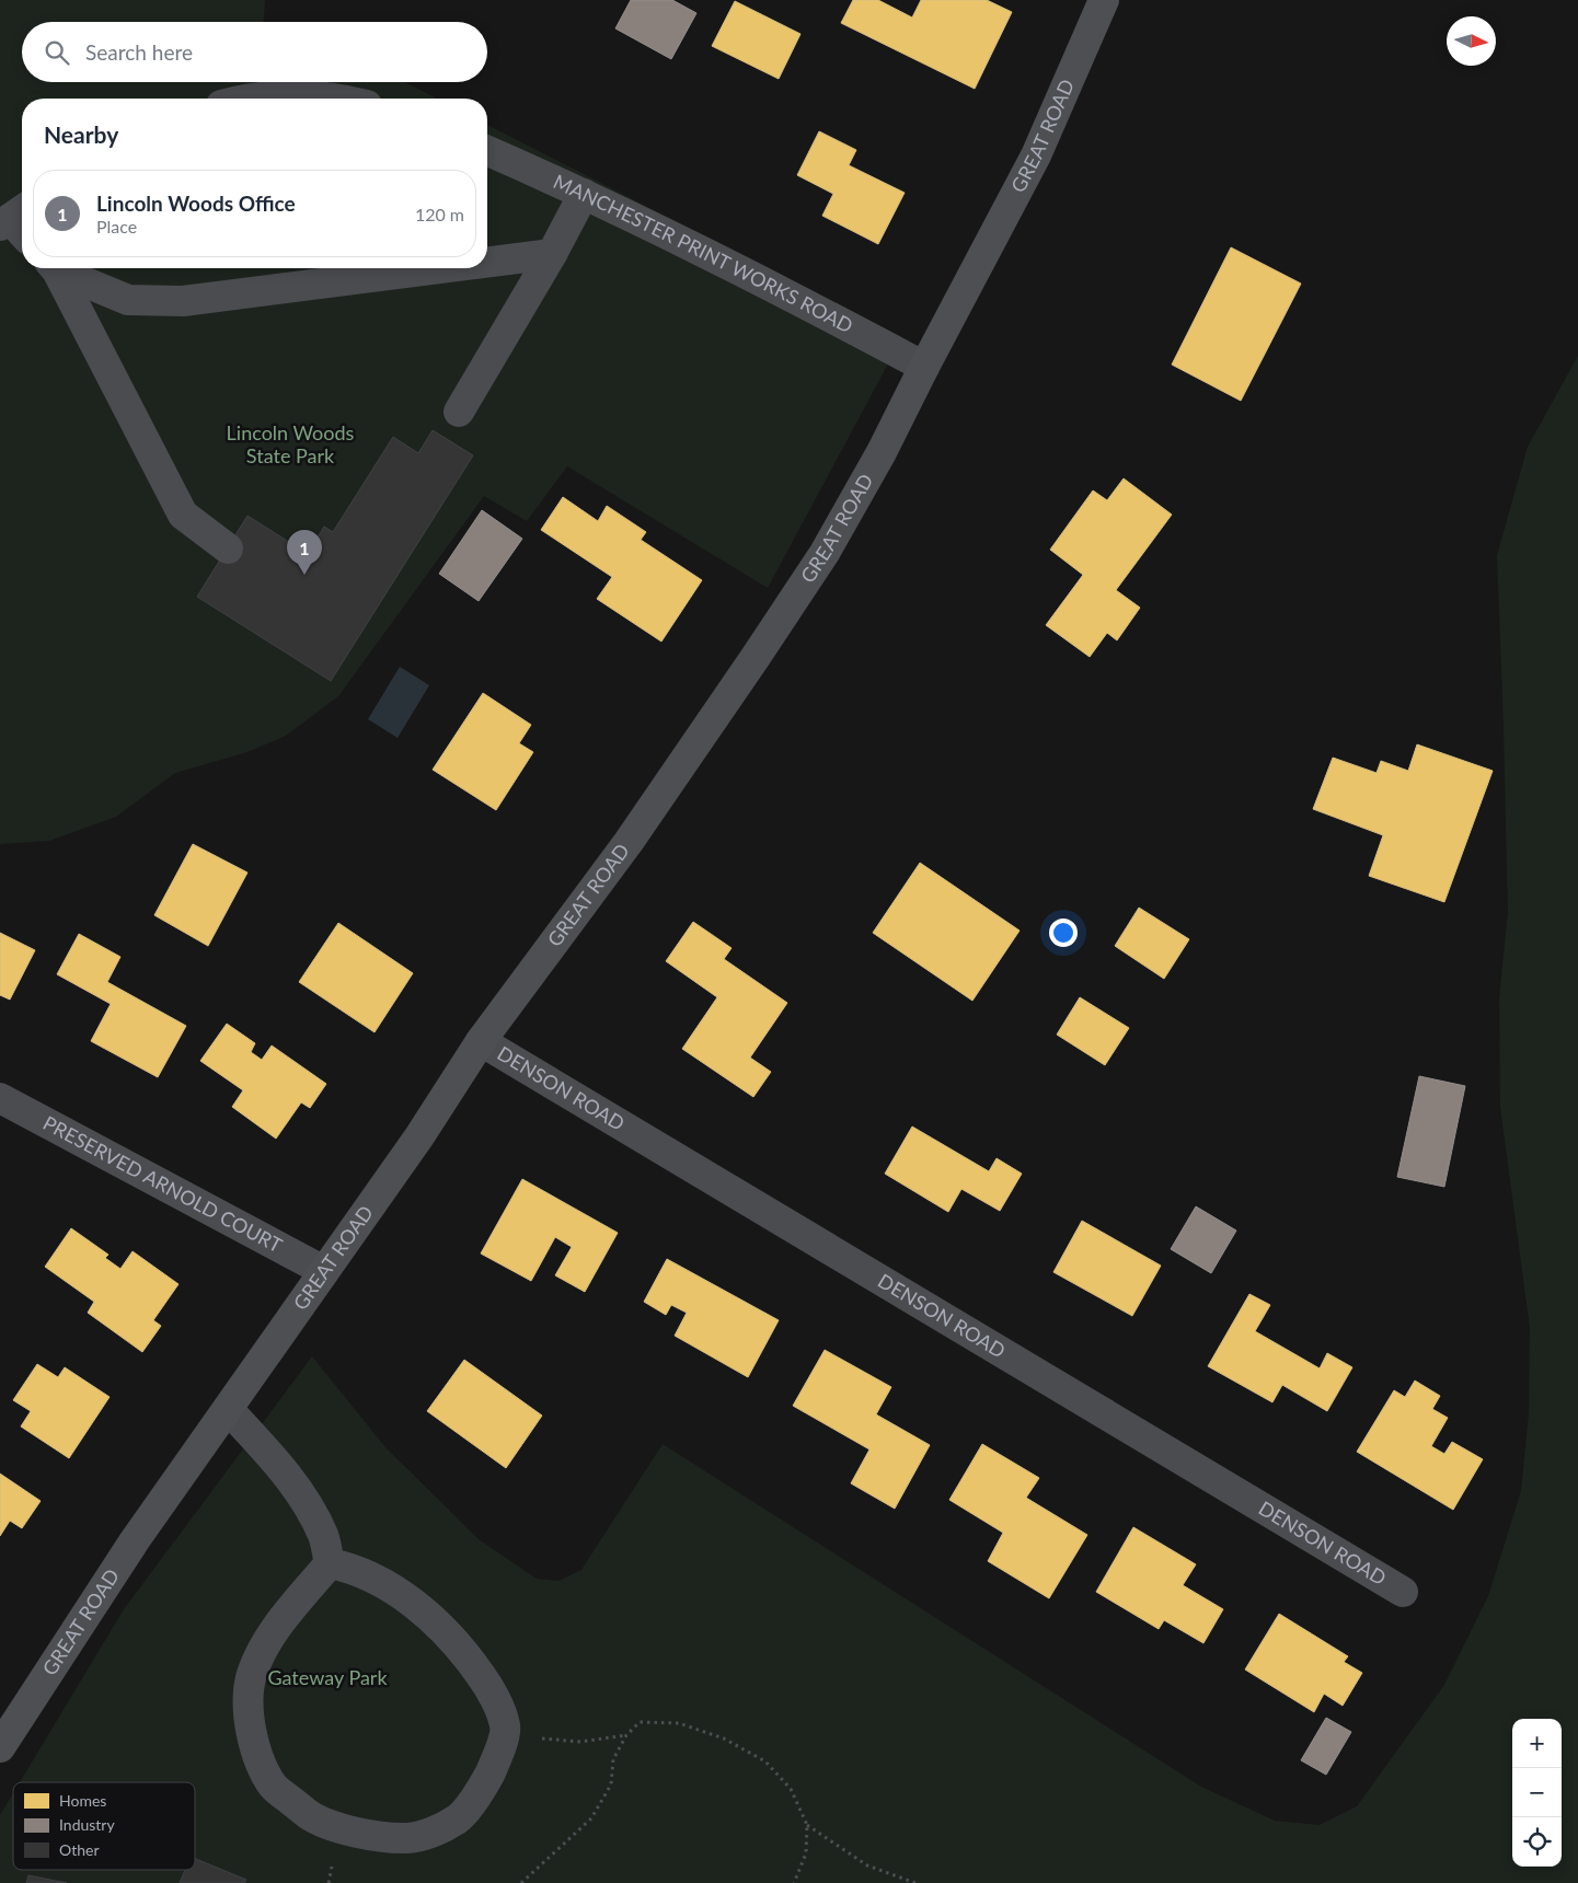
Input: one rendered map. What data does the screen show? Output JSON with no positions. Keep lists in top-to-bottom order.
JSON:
{
  "streets": {
    "main road": ["GREAT ROAD"],
    "street": ["MANCHESTER PRINT WORKS ROAD", "DENSON ROAD", "PRESERVED ARNOLD COURT"]
  },
  "crossings": [
    ["GREAT ROAD", "MANCHESTER PRINT WORKS ROAD"],
    ["GREAT ROAD", "DENSON ROAD"],
    ["GREAT ROAD", "PRESERVED ARNOLD COURT"]
  ],
  "parks": ["Lincoln Woods State Park", "Gateway Park"],
  "legend": ["Homes", "Industry", "Other"],
  "north": "right",
  "page": {
    "search": "Search here",
    "heading": "Nearby",
    "list": [
      {
        "mark": "1",
        "name": "Lincoln Woods Office",
        "note": "Place",
        "value": "120 m"
      }
    ],
    "pins": "1",
    "map_buttons": ["+", "−"]
  }
}
